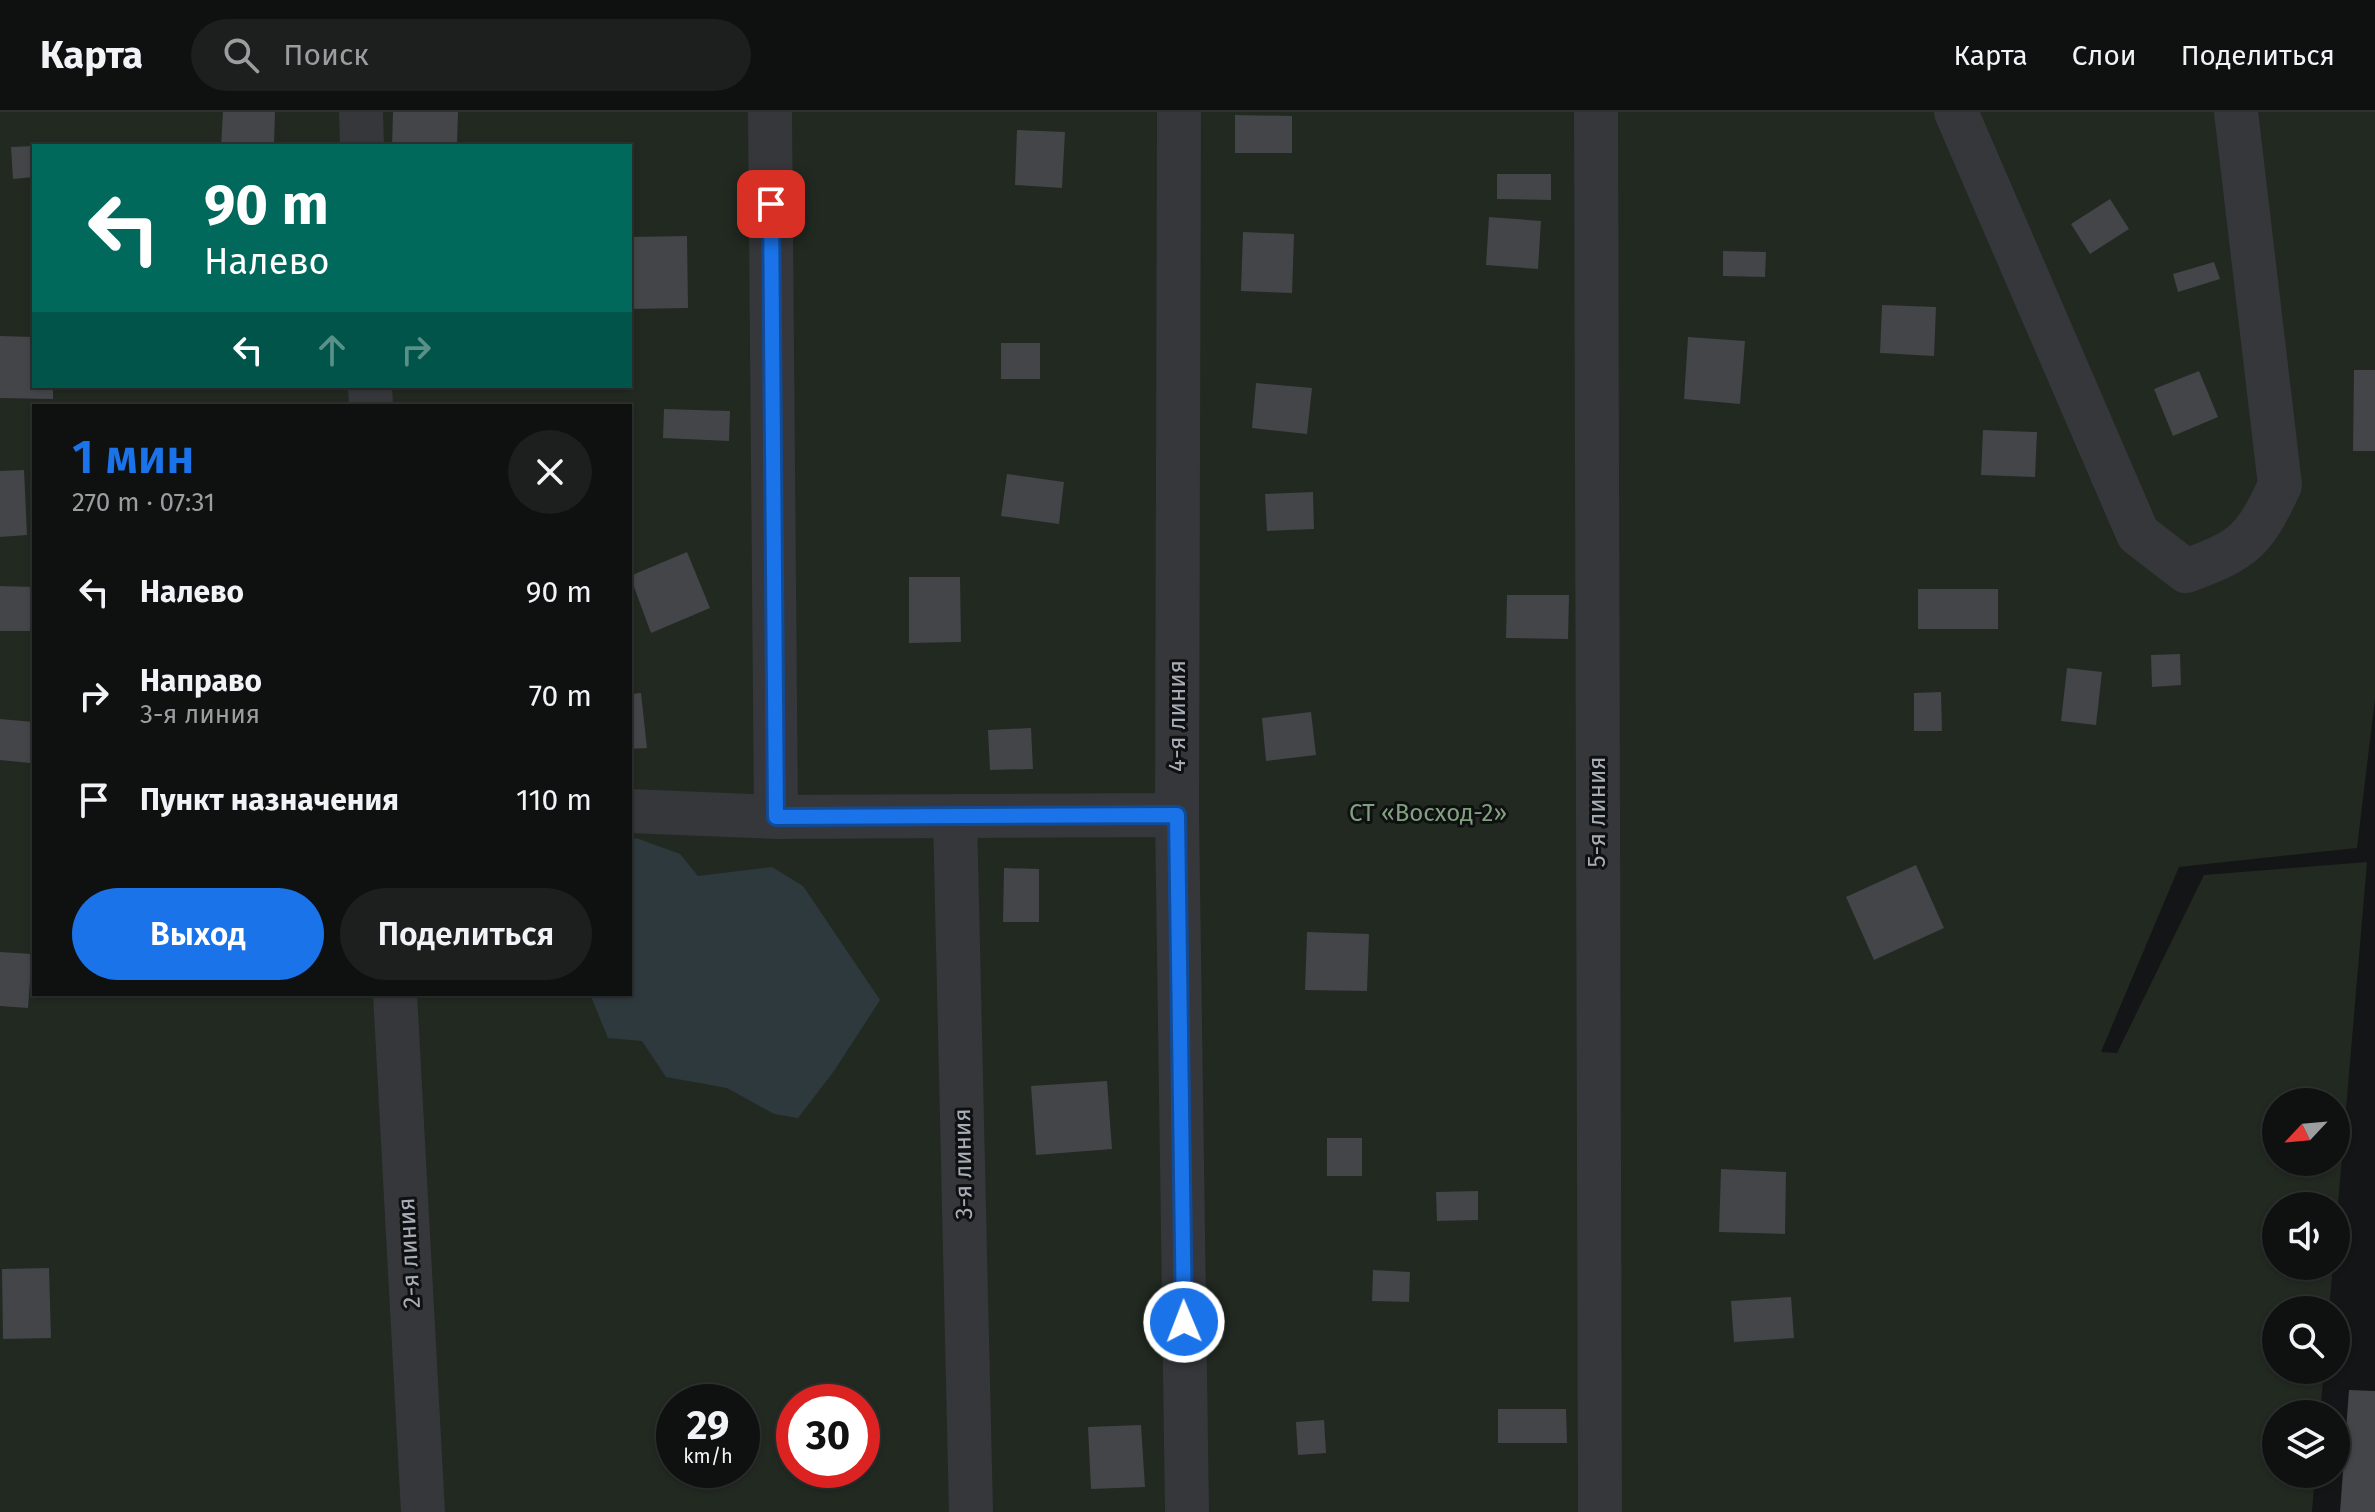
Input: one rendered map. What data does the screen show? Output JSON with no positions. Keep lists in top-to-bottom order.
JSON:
{
  "streets": {
    "street": [
      "4-я линия",
      "5-я линия",
      "3-я линия",
      "2-я линия"
    ]
  },
  "parks": ["СТ «Восход-2»"],
  "north": "bottom left",
  "page": {
    "header": "Карта",
    "search": "Поиск",
    "nav": ["Карта", "Слои", "Поделиться"],
    "turn": ["90 m", "Налево"],
    "heading": ["1 мин", "270 m · 07:31"],
    "list": [
      {
        "name": "Налево",
        "value": "90 m"
      },
      {
        "name": "Направо",
        "note": "3-я линия",
        "value": "70 m"
      },
      {
        "name": "Пункт назначения",
        "value": "110 m"
      }
    ],
    "buttons": ["Выход", "Поделиться"],
    "speed": "29 km/h",
    "limit": "30"
  }
}
